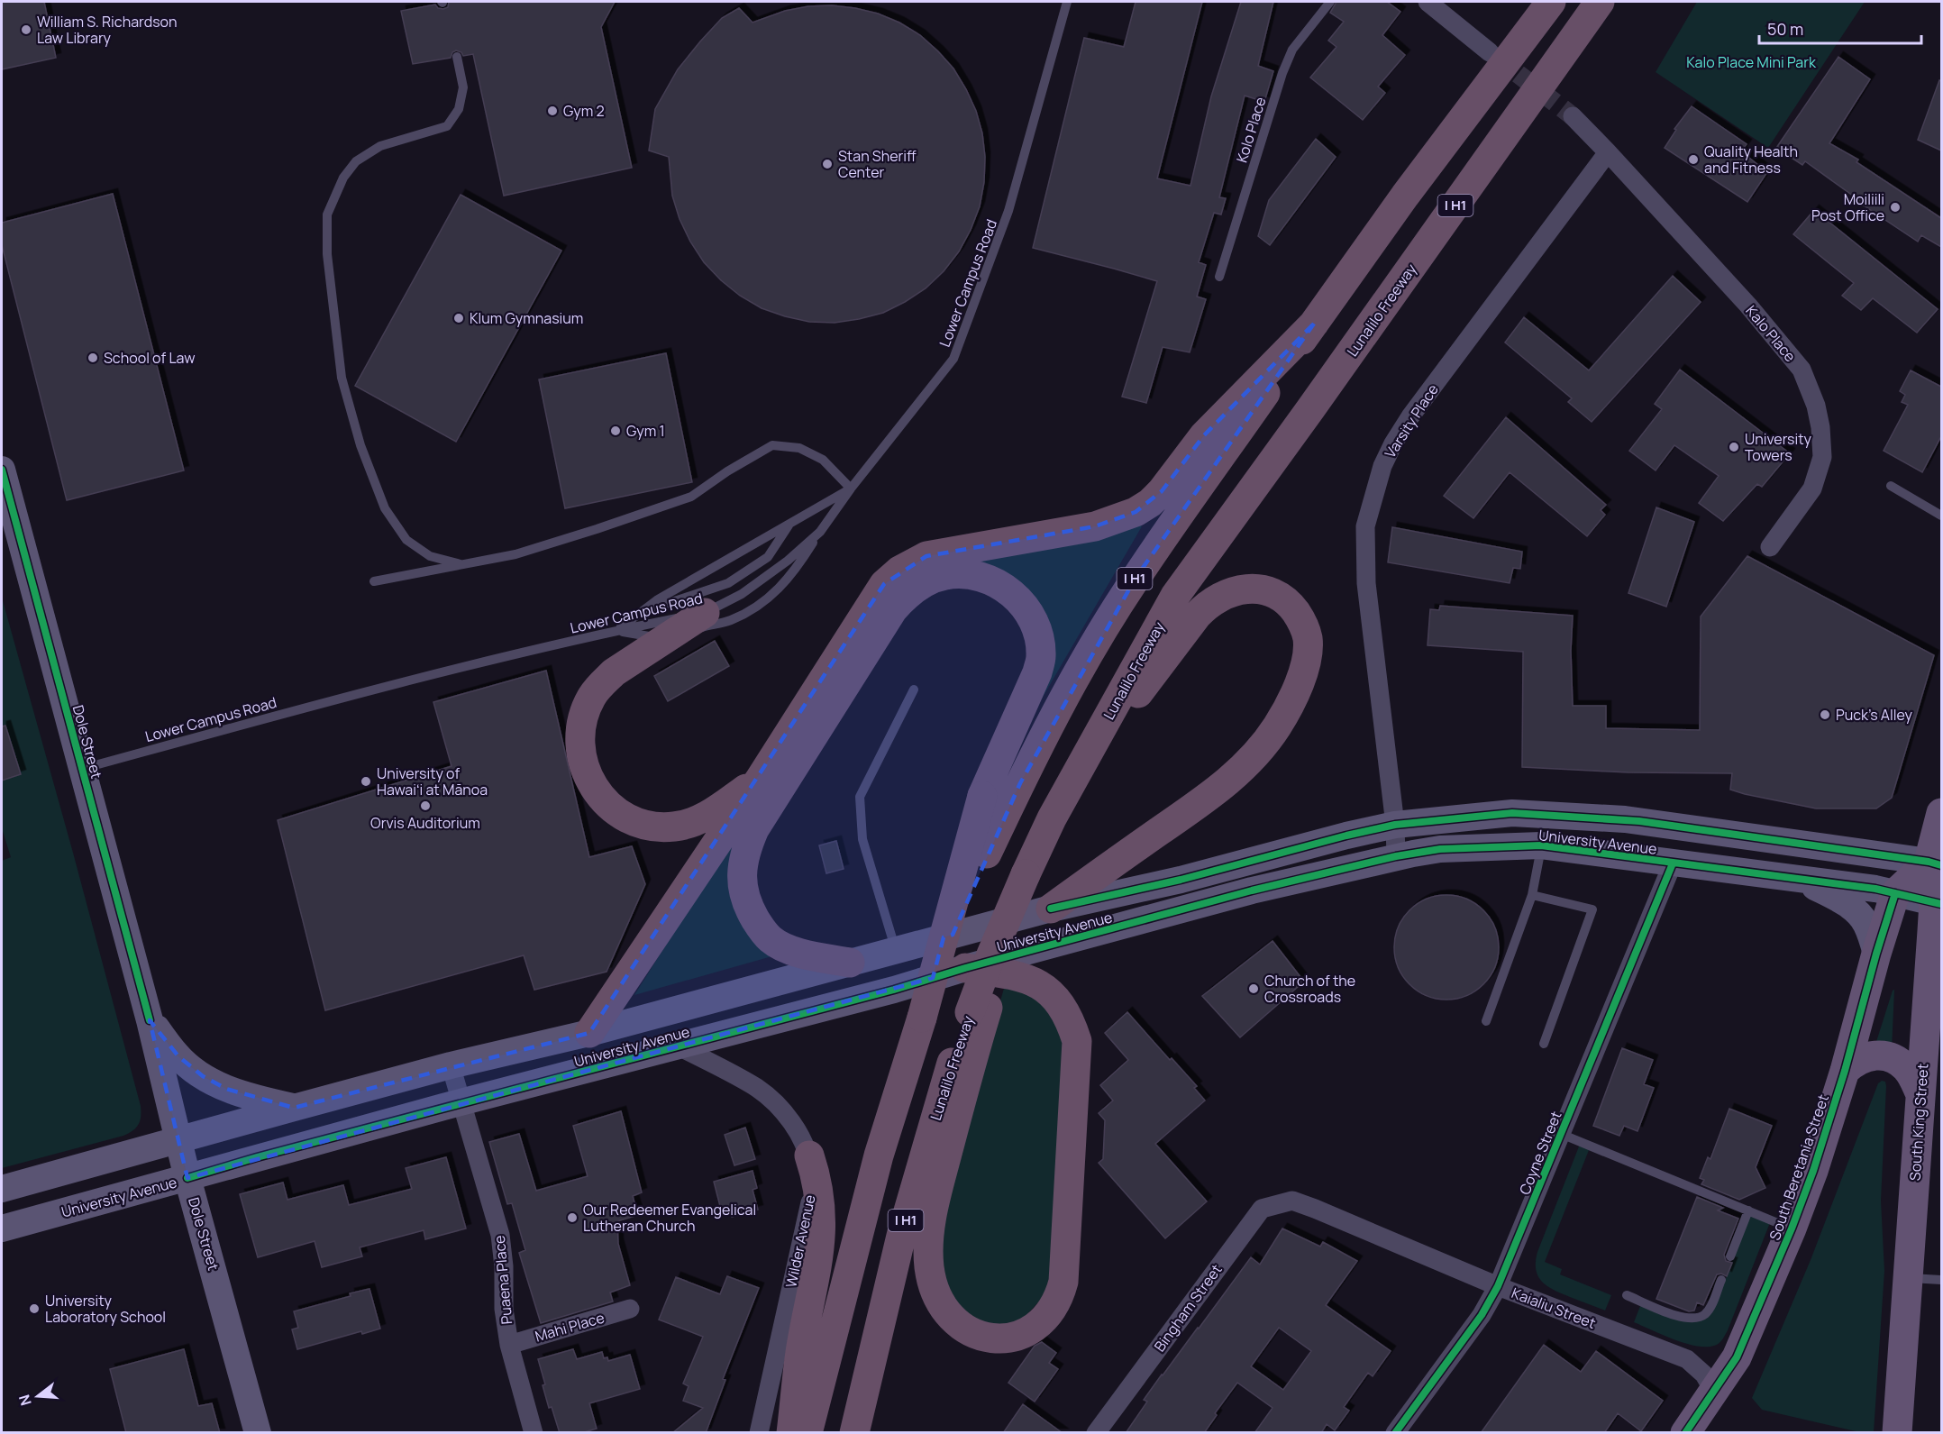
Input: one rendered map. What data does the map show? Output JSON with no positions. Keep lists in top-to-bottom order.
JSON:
{
  "streets": {
    "highway": ["I H1", "Lunalilo Freeway"],
    "main road": [
      "Dole Street",
      "University Avenue",
      "South King Street",
      "South Beretania Street"
    ],
    "street": [
      "Kalo Place",
      "Varsity Place",
      "Coyne Street",
      "Wilder Avenue",
      "Puaena Place",
      "Bingham Street",
      "Kaialiu Street",
      "Mahi Place"
    ],
    "lane": ["Kolo Place", "Lower Campus Road"]
  },
  "crossings": [
    ["Lower Campus Road", "Dole Street"],
    ["Lunalilo Freeway", "University Avenue"],
    ["Kalo Place", "Varsity Place"],
    ["Varsity Place", "University Avenue"],
    ["Dole Street", "University Avenue"],
    ["University Avenue", "South King Street"],
    ["University Avenue", "Coyne Street"],
    ["University Avenue", "South Beretania Street"],
    ["University Avenue", "Wilder Avenue"],
    ["University Avenue", "Puaena Place"],
    ["South King Street", "South Beretania Street"],
    ["Coyne Street", "Kaialiu Street"],
    ["South Beretania Street", "Kaialiu Street"],
    ["Puaena Place", "Mahi Place"],
    ["Bingham Street", "Kaialiu Street"]
  ],
  "parks": ["Kalo Place Mini Park"],
  "places": [
    "William S. Richardson Law Library",
    "Gym 2",
    "Quality Health and Fitness",
    "Stan Sheriff Center",
    "Moiliili Post Office",
    "Klum Gymnasium",
    "School of Law",
    "Gym 1",
    "University Towers",
    "Puck's Alley",
    "University of Hawaiʻi at Mānoa",
    "Orvis Auditorium",
    "Church of the Crossroads",
    "Our Redeemer Evangelical Lutheran Church",
    "University Laboratory School"
  ],
  "scale_bar": "50 m",
  "north": "left"
}
